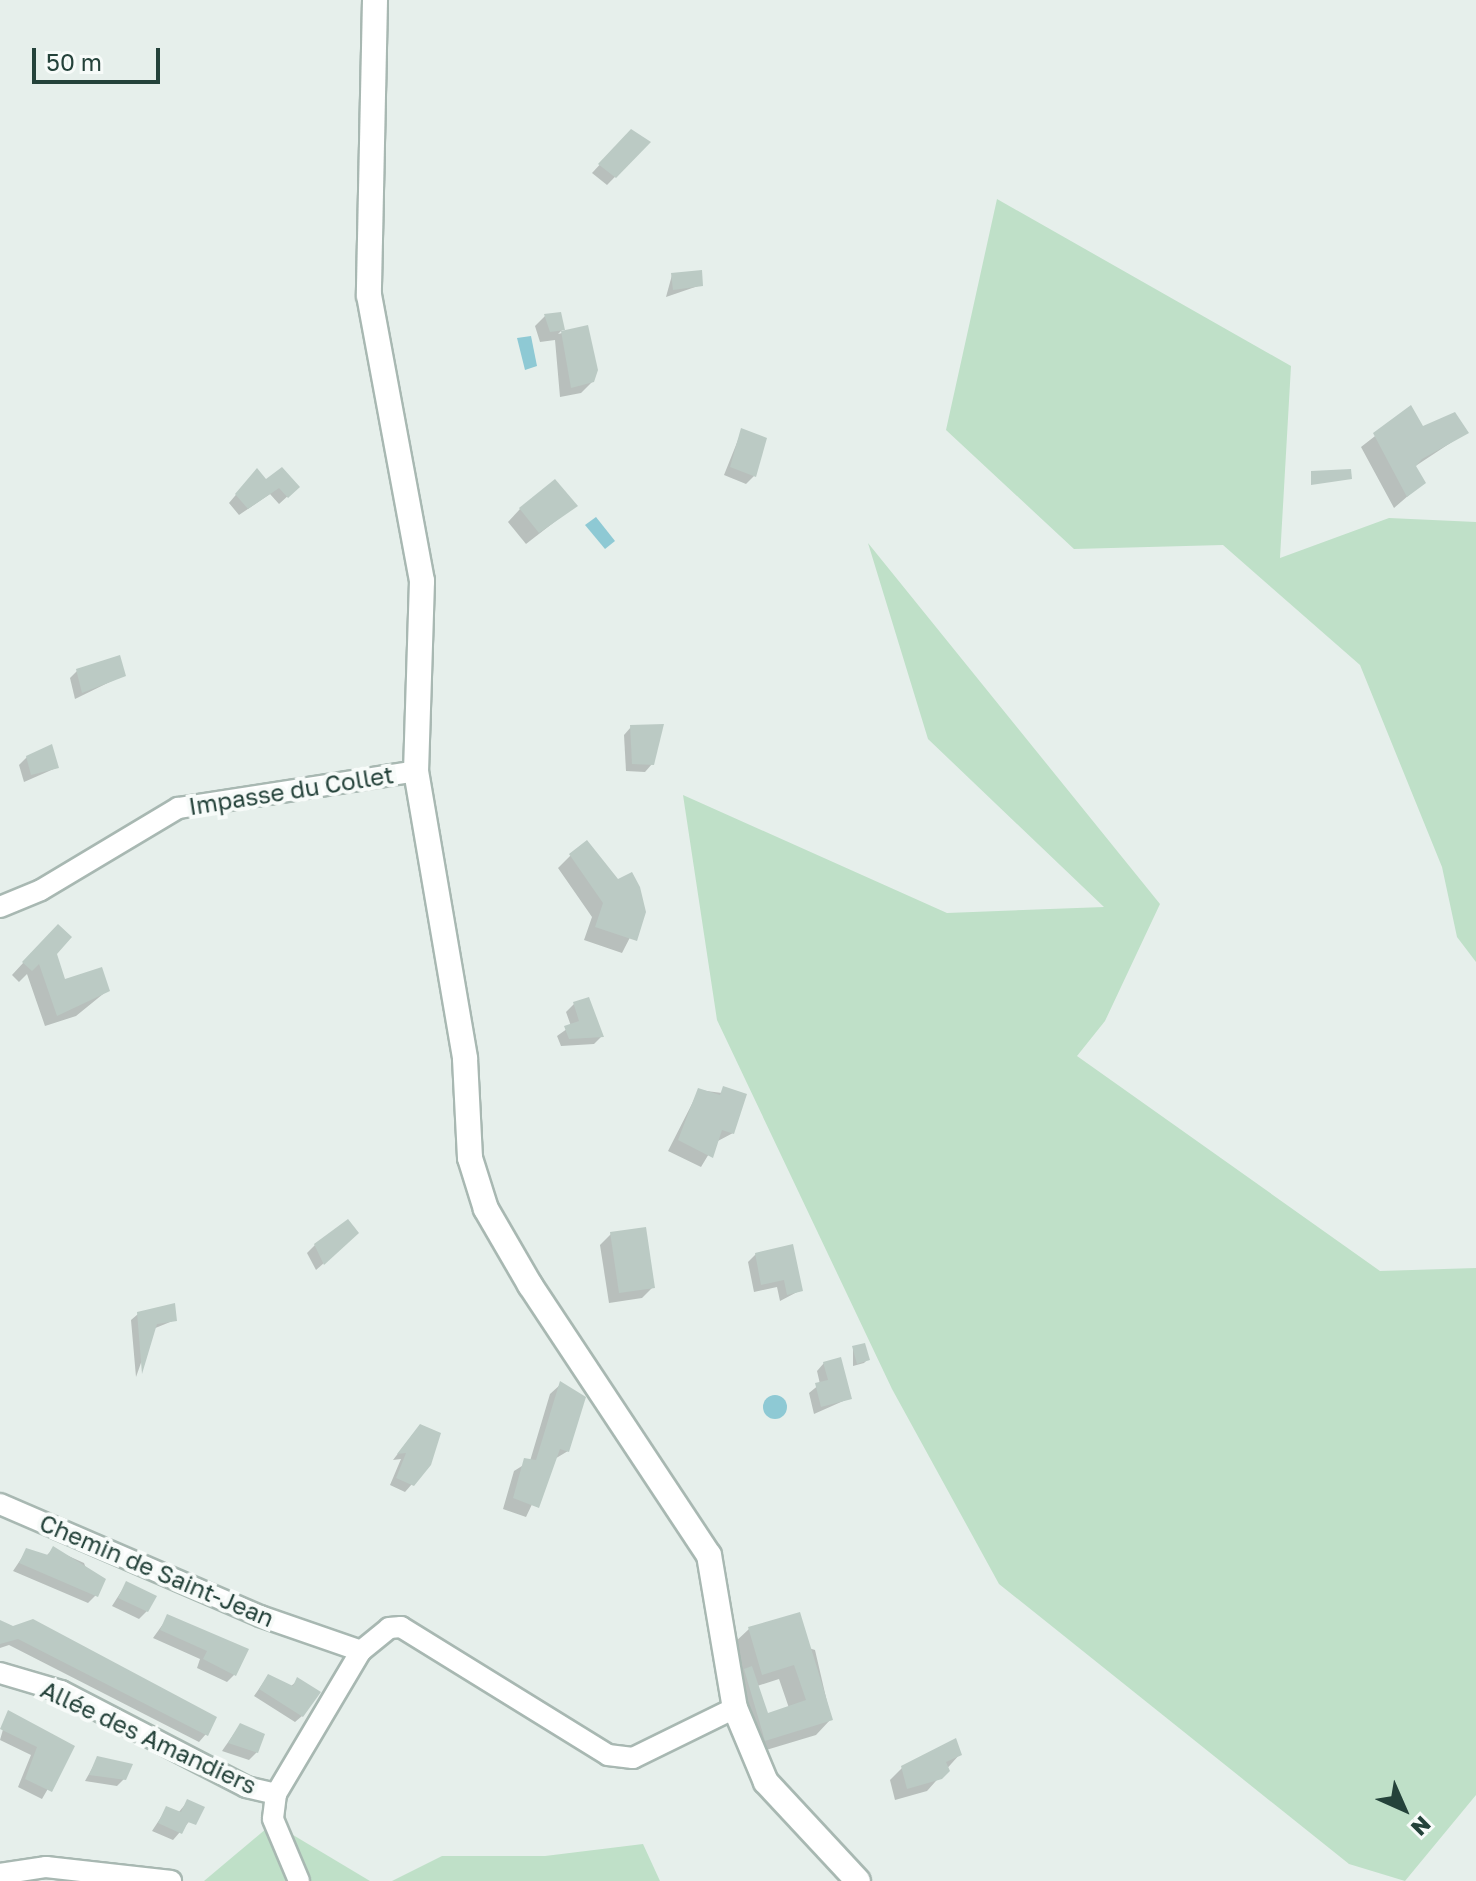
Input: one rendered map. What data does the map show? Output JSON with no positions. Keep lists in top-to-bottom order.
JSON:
{
  "streets": {
    "street": ["Impasse du Collet", "Chemin de Saint-Jean", "Allée des Amandiers"]
  },
  "crossings": [
    ["Chemin de Saint-Jean", "Allée des Amandiers"]
  ],
  "scale_bar": "50 m",
  "north": "bottom right"
}
